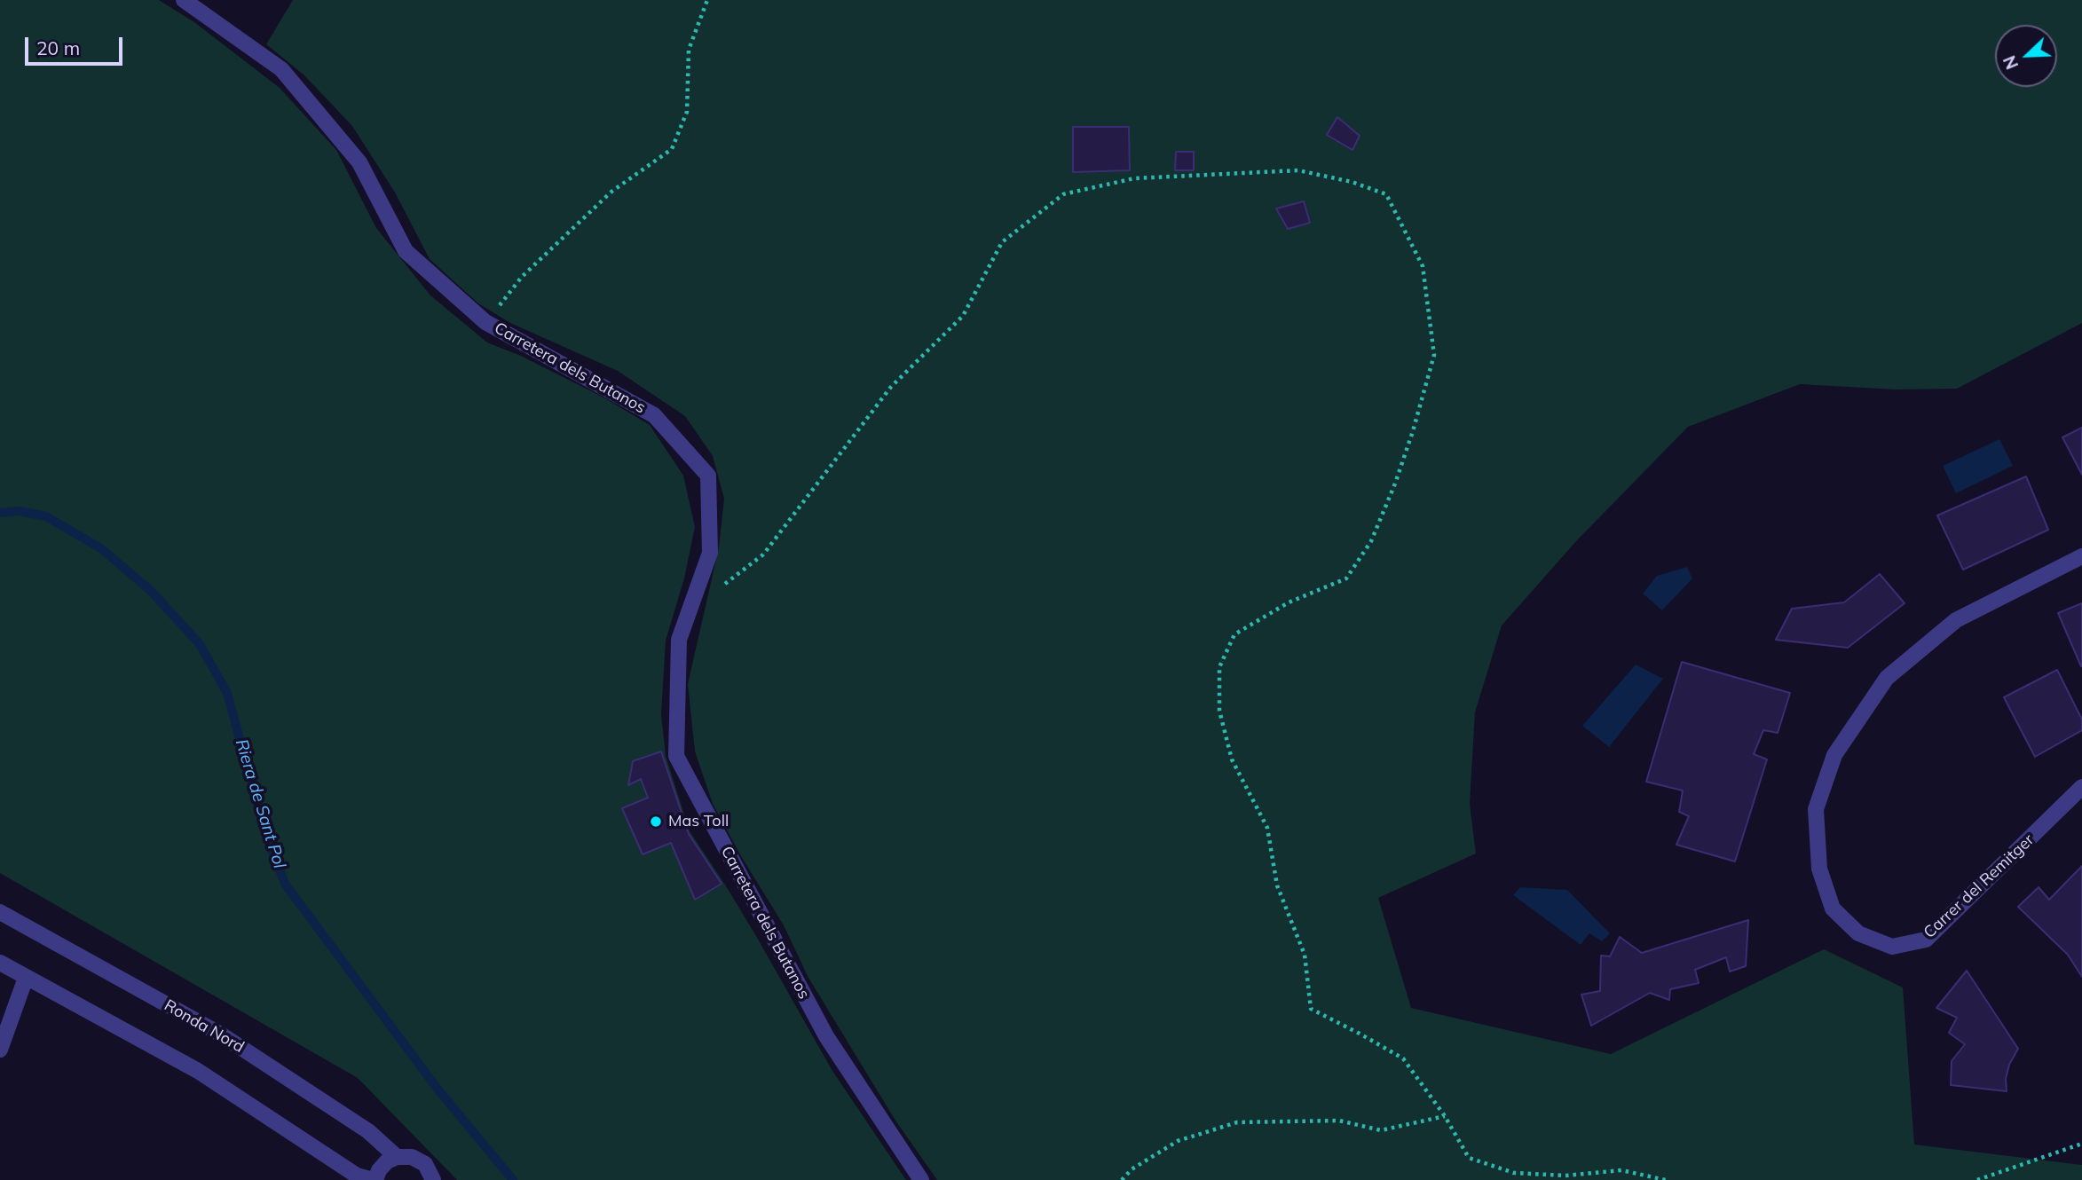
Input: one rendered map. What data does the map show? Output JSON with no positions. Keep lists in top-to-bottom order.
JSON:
{
  "streets": {
    "street": ["Carretera dels Butanos", "Carrer del Remitger", "Ronda Nord"]
  },
  "water": ["Riera de Sant Pol"],
  "places": ["Mas Toll"],
  "scale_bar": "20 m",
  "north": "bottom left"
}
